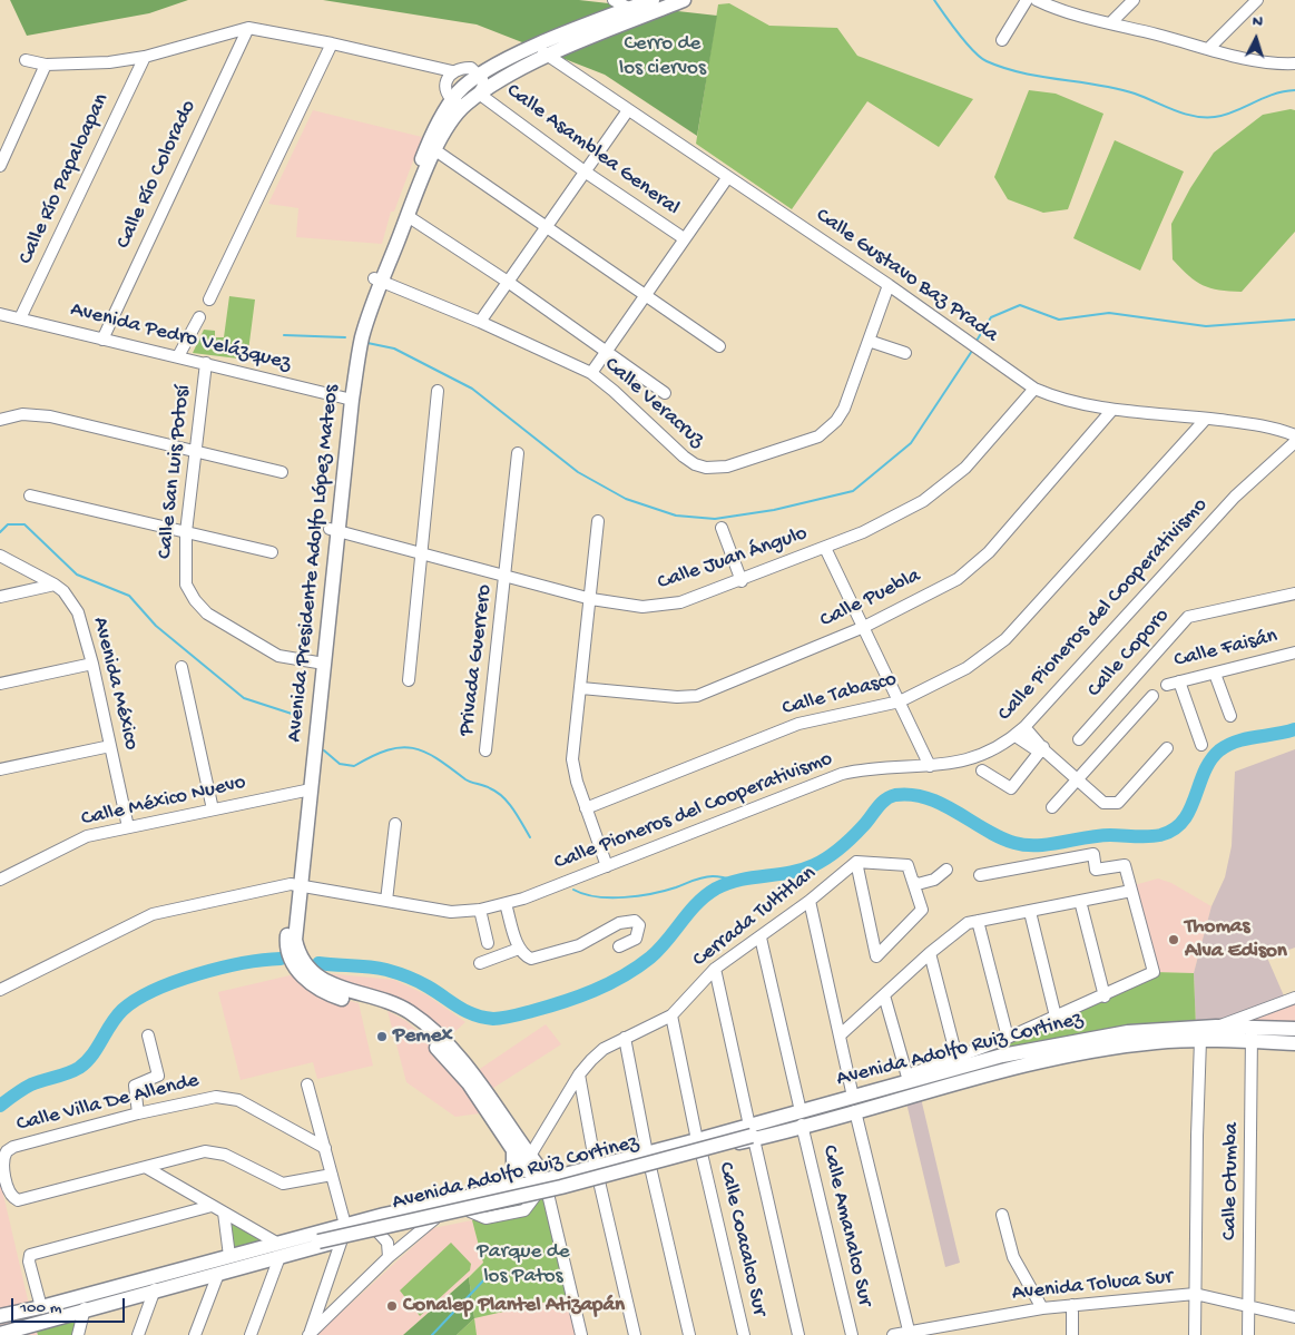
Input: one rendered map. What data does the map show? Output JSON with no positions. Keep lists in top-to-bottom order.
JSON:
{
  "streets": {
    "main road": ["Avenida Presidente Adolfo López Mateos", "Avenida Adolfo Ruiz Cortinez"],
    "street": [
      "Calle Asamblea General",
      "Calle Río Colorado",
      "Calle Río Papaloapan",
      "Calle Gustavo Baz Prada",
      "Avenida Pedro Velázquez",
      "Calle Veracruz",
      "Calle San Luis Potosí",
      "Calle Juan Ángulo",
      "Calle Puebla",
      "Calle Pioneros del Cooperativismo",
      "Calle Faisán",
      "Calle Coporo",
      "Privada Guerrero",
      "Avenida México",
      "Calle Tabasco",
      "Calle México Nuevo",
      "Cerrada Tultitlan",
      "Calle Villa De Allende",
      "Calle Otumba",
      "Calle Amanalco Sur",
      "Calle Coacalco Sur",
      "Avenida Toluca Sur"
    ]
  },
  "crossings": [
    ["Calle Asamblea General", "Avenida Presidente Adolfo López Mateos"],
    ["Calle Río Colorado", "Avenida Pedro Velázquez"],
    ["Calle Río Papaloapan", "Avenida Pedro Velázquez"],
    ["Calle Gustavo Baz Prada", "Calle Veracruz"],
    ["Calle Gustavo Baz Prada", "Calle Juan Ángulo"],
    ["Calle Gustavo Baz Prada", "Avenida Presidente Adolfo López Mateos"],
    ["Calle Gustavo Baz Prada", "Calle Puebla"],
    ["Calle Gustavo Baz Prada", "Calle Tabasco"],
    ["Avenida Pedro Velázquez", "Calle San Luis Potosí"],
    ["Avenida Pedro Velázquez", "Avenida Presidente Adolfo López Mateos"],
    ["Calle Veracruz", "Avenida Presidente Adolfo López Mateos"],
    ["Calle San Luis Potosí", "Avenida Presidente Adolfo López Mateos"],
    ["Calle Juan Ángulo", "Avenida Presidente Adolfo López Mateos"],
    ["Calle Juan Ángulo", "Privada Guerrero"],
    ["Avenida Presidente Adolfo López Mateos", "Calle Pioneros del Cooperativismo"],
    ["Avenida Presidente Adolfo López Mateos", "Calle México Nuevo"],
    ["Avenida Presidente Adolfo López Mateos", "Cerrada Tultitlan"],
    ["Avenida Presidente Adolfo López Mateos", "Avenida Adolfo Ruiz Cortinez"],
    ["Avenida México", "Calle México Nuevo"],
    ["Cerrada Tultitlan", "Avenida Adolfo Ruiz Cortinez"],
    ["Cerrada Tultitlan", "Calle Amanalco Sur"],
    ["Cerrada Tultitlan", "Calle Coacalco Sur"],
    ["Avenida Adolfo Ruiz Cortinez", "Calle Otumba"],
    ["Avenida Adolfo Ruiz Cortinez", "Calle Amanalco Sur"],
    ["Avenida Adolfo Ruiz Cortinez", "Calle Coacalco Sur"],
    ["Calle Otumba", "Avenida Toluca Sur"]
  ],
  "parks": ["Cerro de los ciervos", "Parque de los Patos"],
  "places": ["Thomas Alva Edison", "Pemex", "Conalep Plantel Atizapán"],
  "scale_bar": "100 m",
  "north": "top"
}
